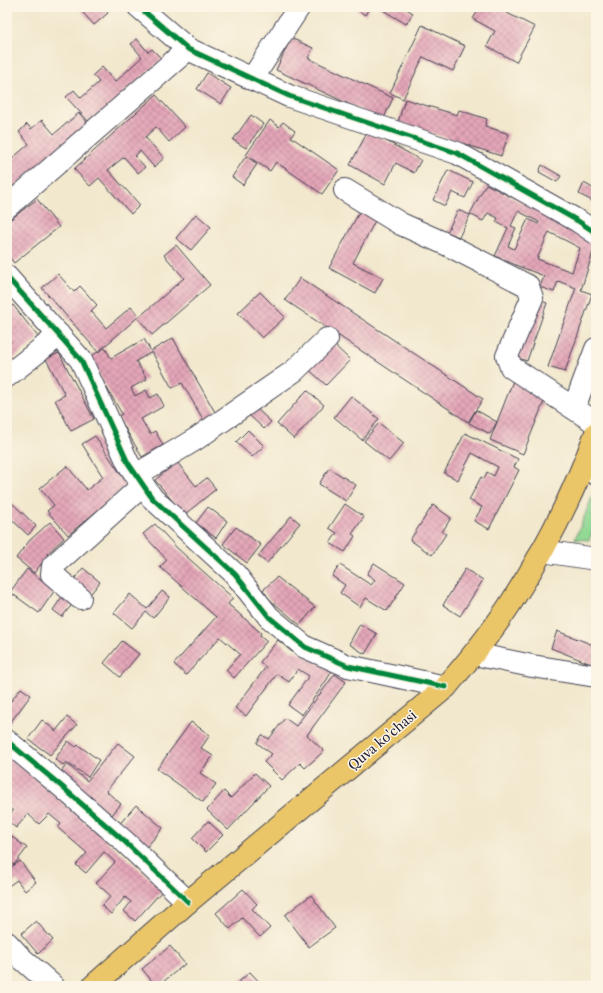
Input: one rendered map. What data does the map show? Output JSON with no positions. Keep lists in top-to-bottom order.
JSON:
{
  "streets": {
    "main road": ["Quva ko'chasi"]
  }
}
